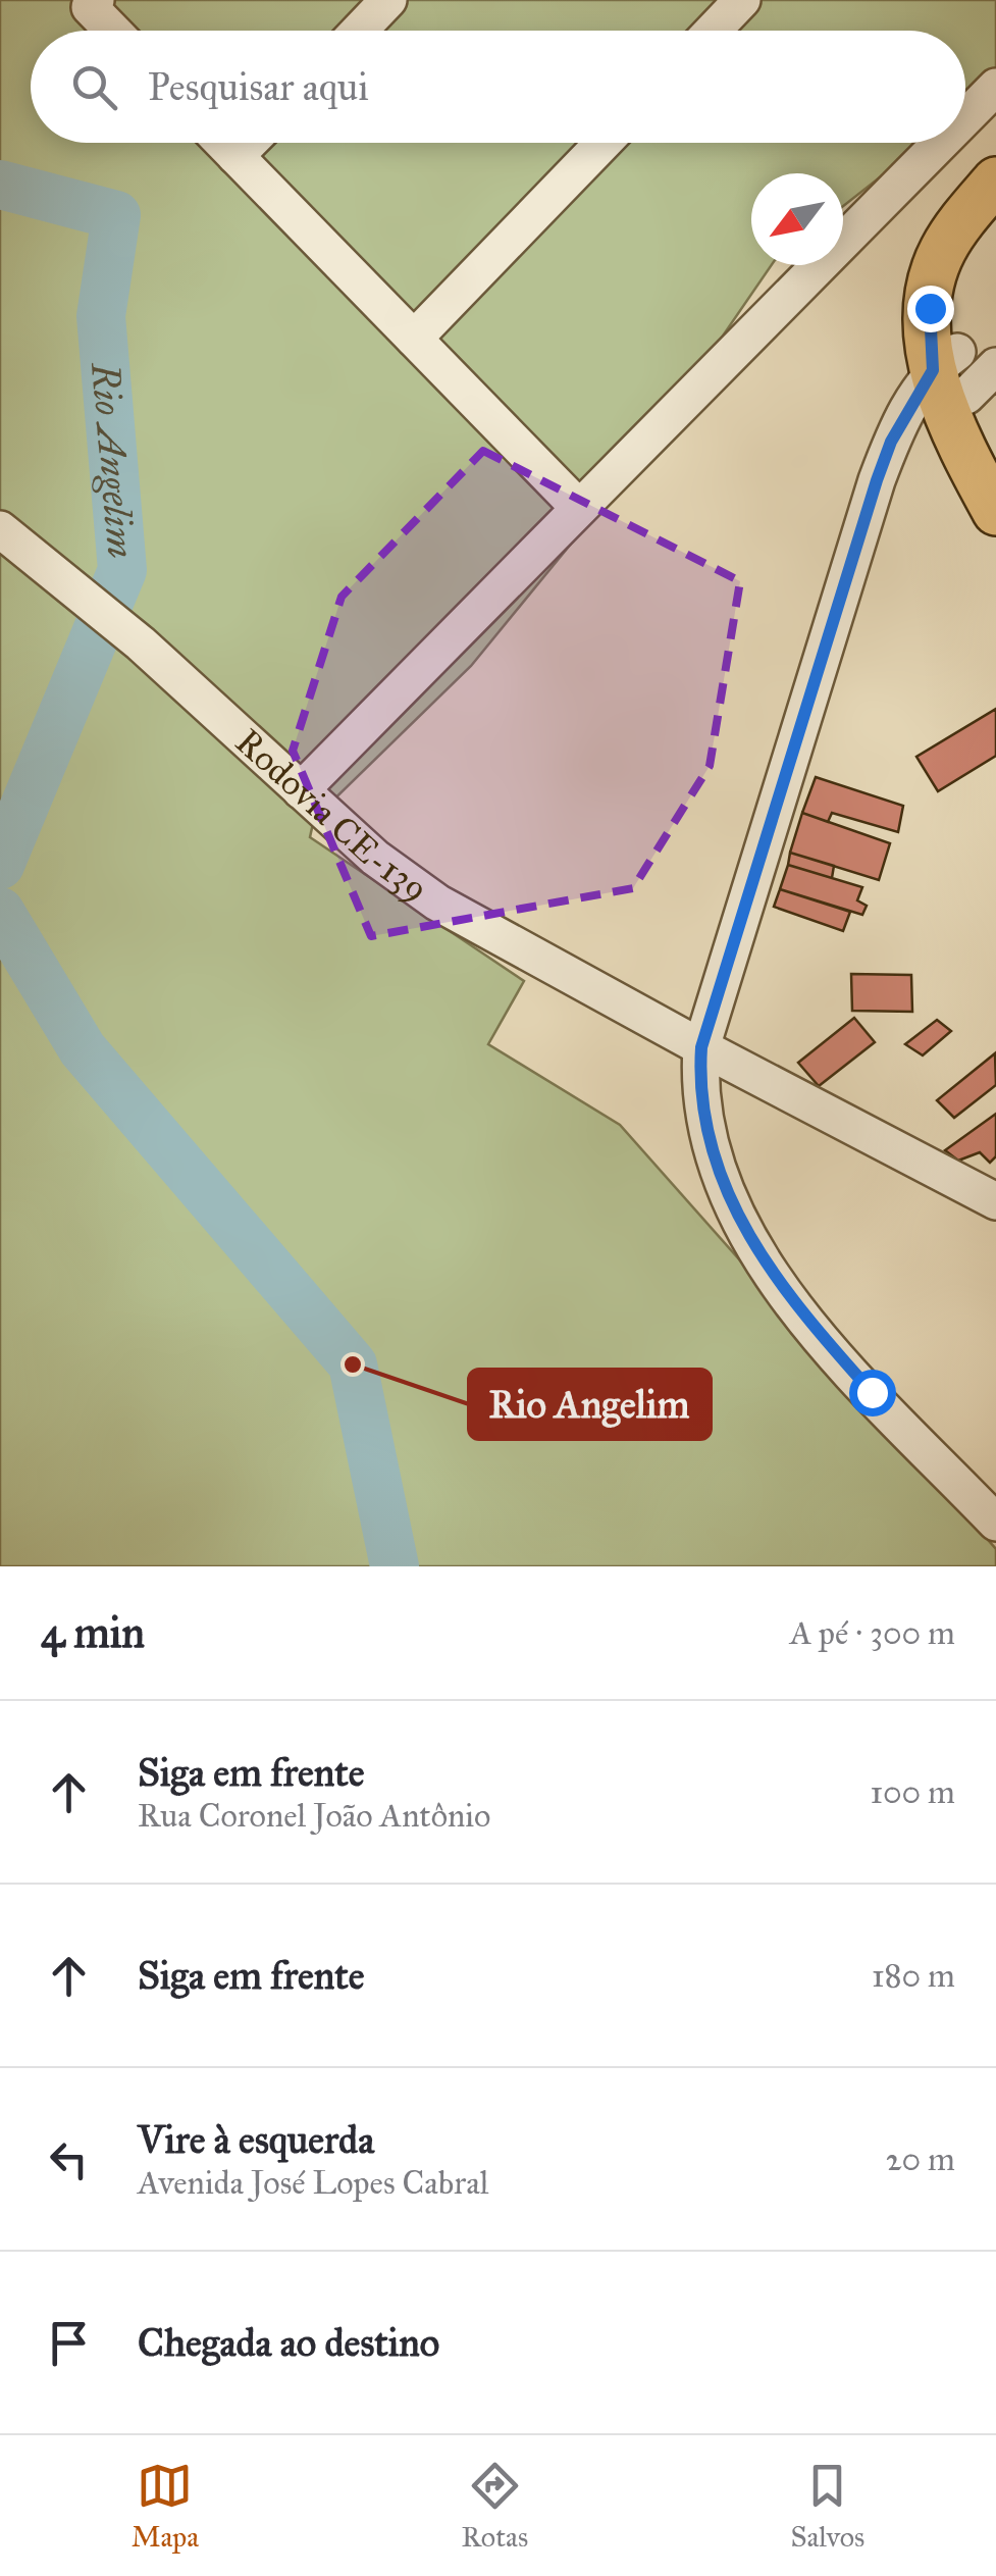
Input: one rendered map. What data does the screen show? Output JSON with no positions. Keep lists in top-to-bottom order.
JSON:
{
  "streets": {
    "street": ["Rodovia CE-139"]
  },
  "water": ["Rio Angelim"],
  "places": ["Rio Angelim"],
  "north": "bottom left",
  "page": {
    "search": "Pesquisar aqui",
    "heading": ["4 min", "A pé · 300 m"],
    "list": [
      ["Siga em frente", "Rua Coronel João Antônio", "100 m"],
      ["Siga em frente", "180 m"],
      ["Vire à esquerda", "Avenida José Lopes Cabral", "20 m"],
      "Chegada ao destino"
    ],
    "nav": ["Mapa", "Rotas", "Salvos"]
  }
}
